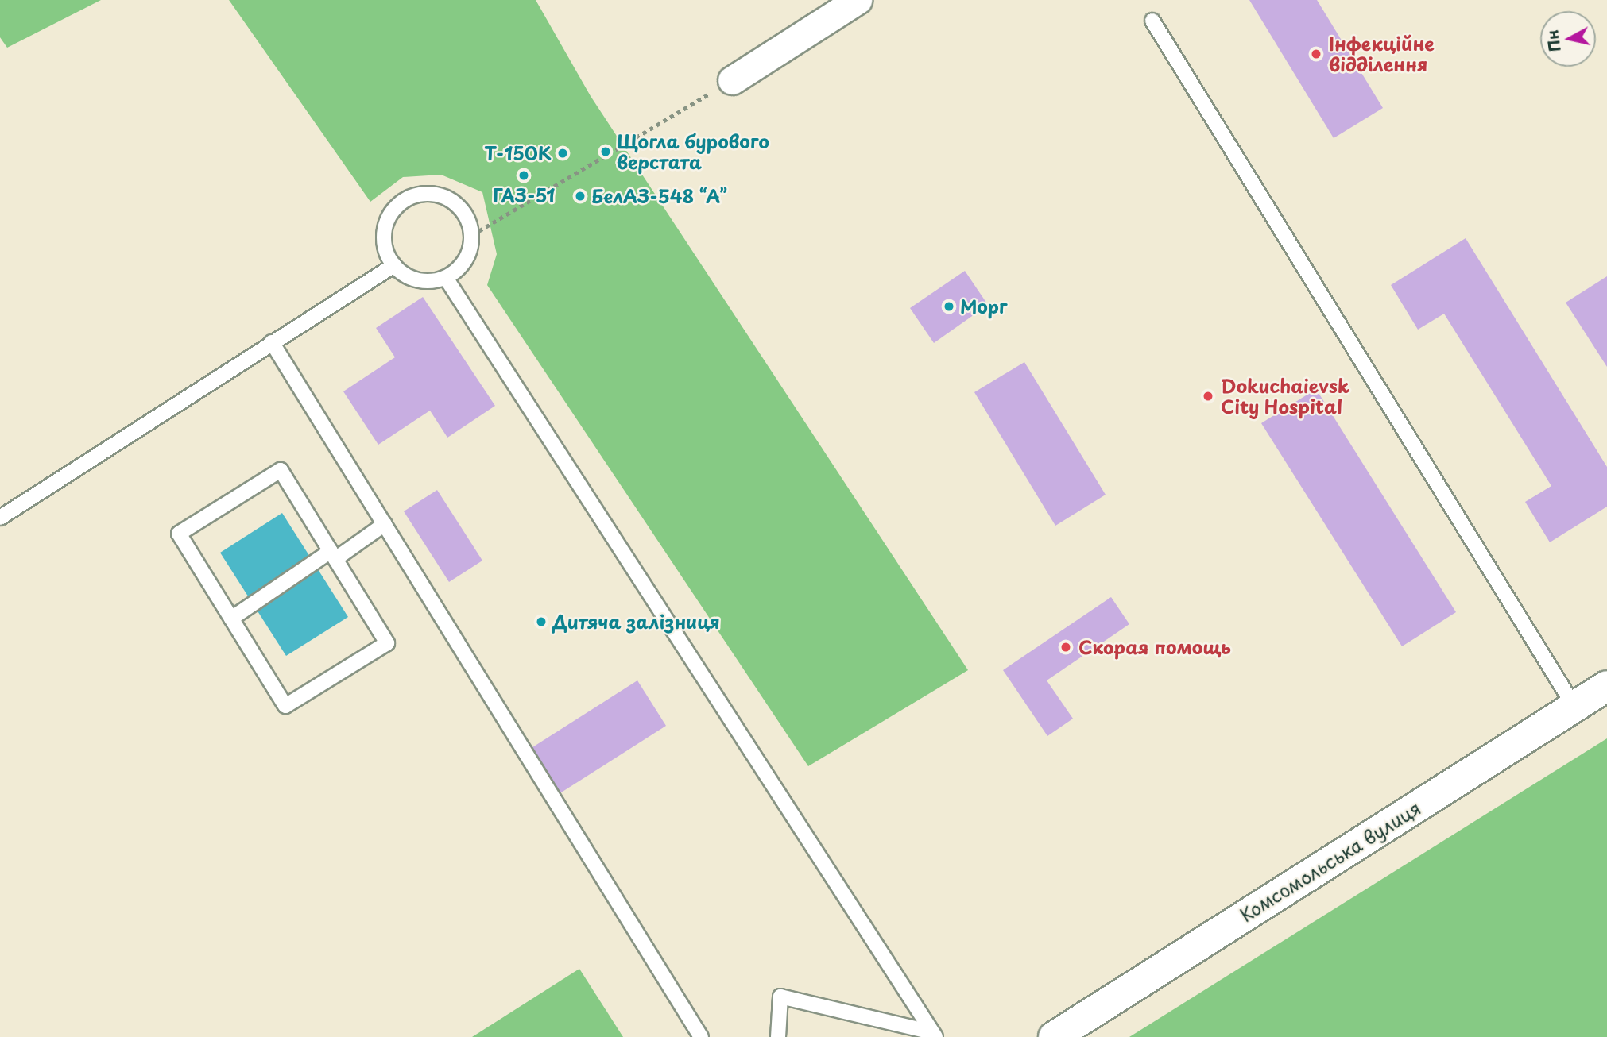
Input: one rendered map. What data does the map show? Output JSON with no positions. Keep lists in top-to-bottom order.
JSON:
{
  "streets": {
    "street": ["Комсомольська вулиця"]
  },
  "places": [
    "Інфекційне відділення",
    "Щогла бурового верстата",
    "Т-150К",
    "ГАЗ-51",
    "БелАЗ-548 “А”",
    "Морг",
    "Dokuchaievsk City Hospital",
    "Дитяча залізниця",
    "Скорая помощь"
  ],
  "north": "left"
}
